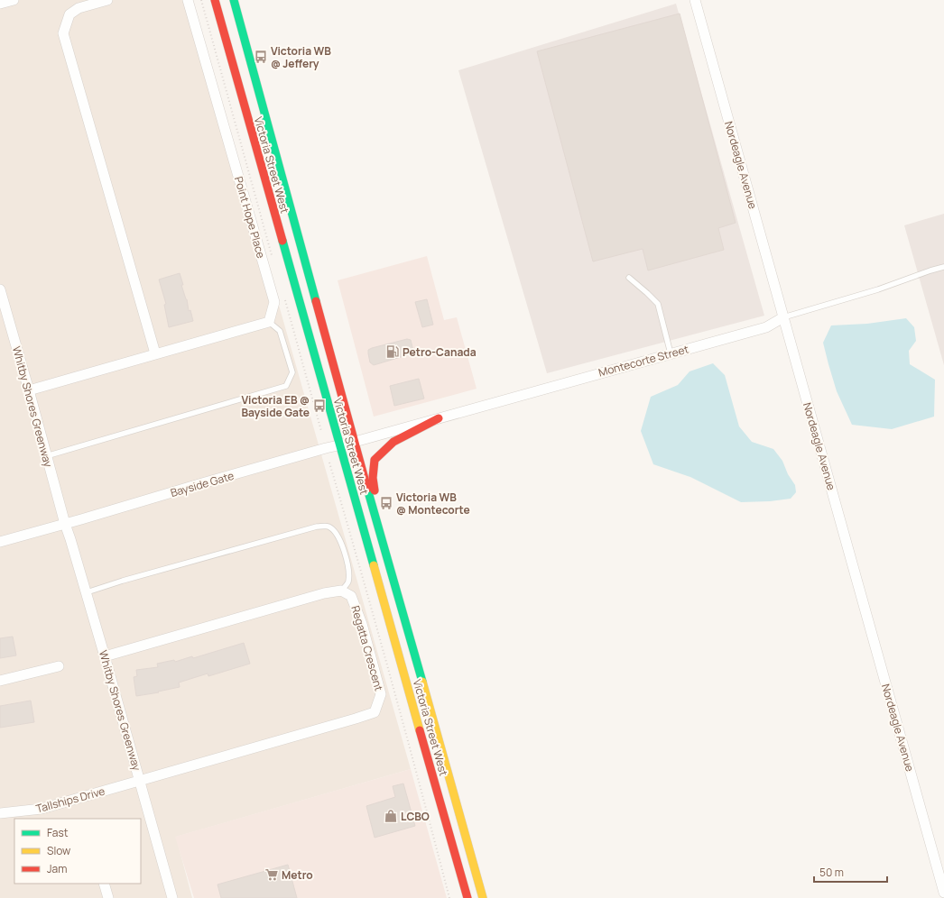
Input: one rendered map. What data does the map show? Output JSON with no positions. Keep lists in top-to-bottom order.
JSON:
{
  "streets": {
    "main road": ["Victoria Street West"],
    "street": [
      "Nordeagle Avenue",
      "Point Hope Place",
      "Montecorte Street",
      "Whitby Shores Greenway",
      "Bayside Gate",
      "Regatta Crescent",
      "Tallships Drive"
    ]
  },
  "crossings": [
    ["Victoria Street West", "Montecorte Street"],
    ["Victoria Street West", "Bayside Gate"],
    ["Nordeagle Avenue", "Montecorte Street"],
    ["Montecorte Street", "Bayside Gate"],
    ["Whitby Shores Greenway", "Bayside Gate"],
    ["Whitby Shores Greenway", "Regatta Crescent"],
    ["Whitby Shores Greenway", "Tallships Drive"],
    ["Regatta Crescent", "Tallships Drive"]
  ],
  "places": {
    "bus stop": ["Victoria WB @ Jeffery", "Victoria EB @ Bayside Gate", "Victoria WB @ Montecorte"],
    "fuel station": ["Petro-Canada"],
    "shop": ["LCBO"],
    "supermarket": ["Metro"]
  },
  "legend": ["Fast", "Slow", "Jam"],
  "scale_bar": "50 m"
}
